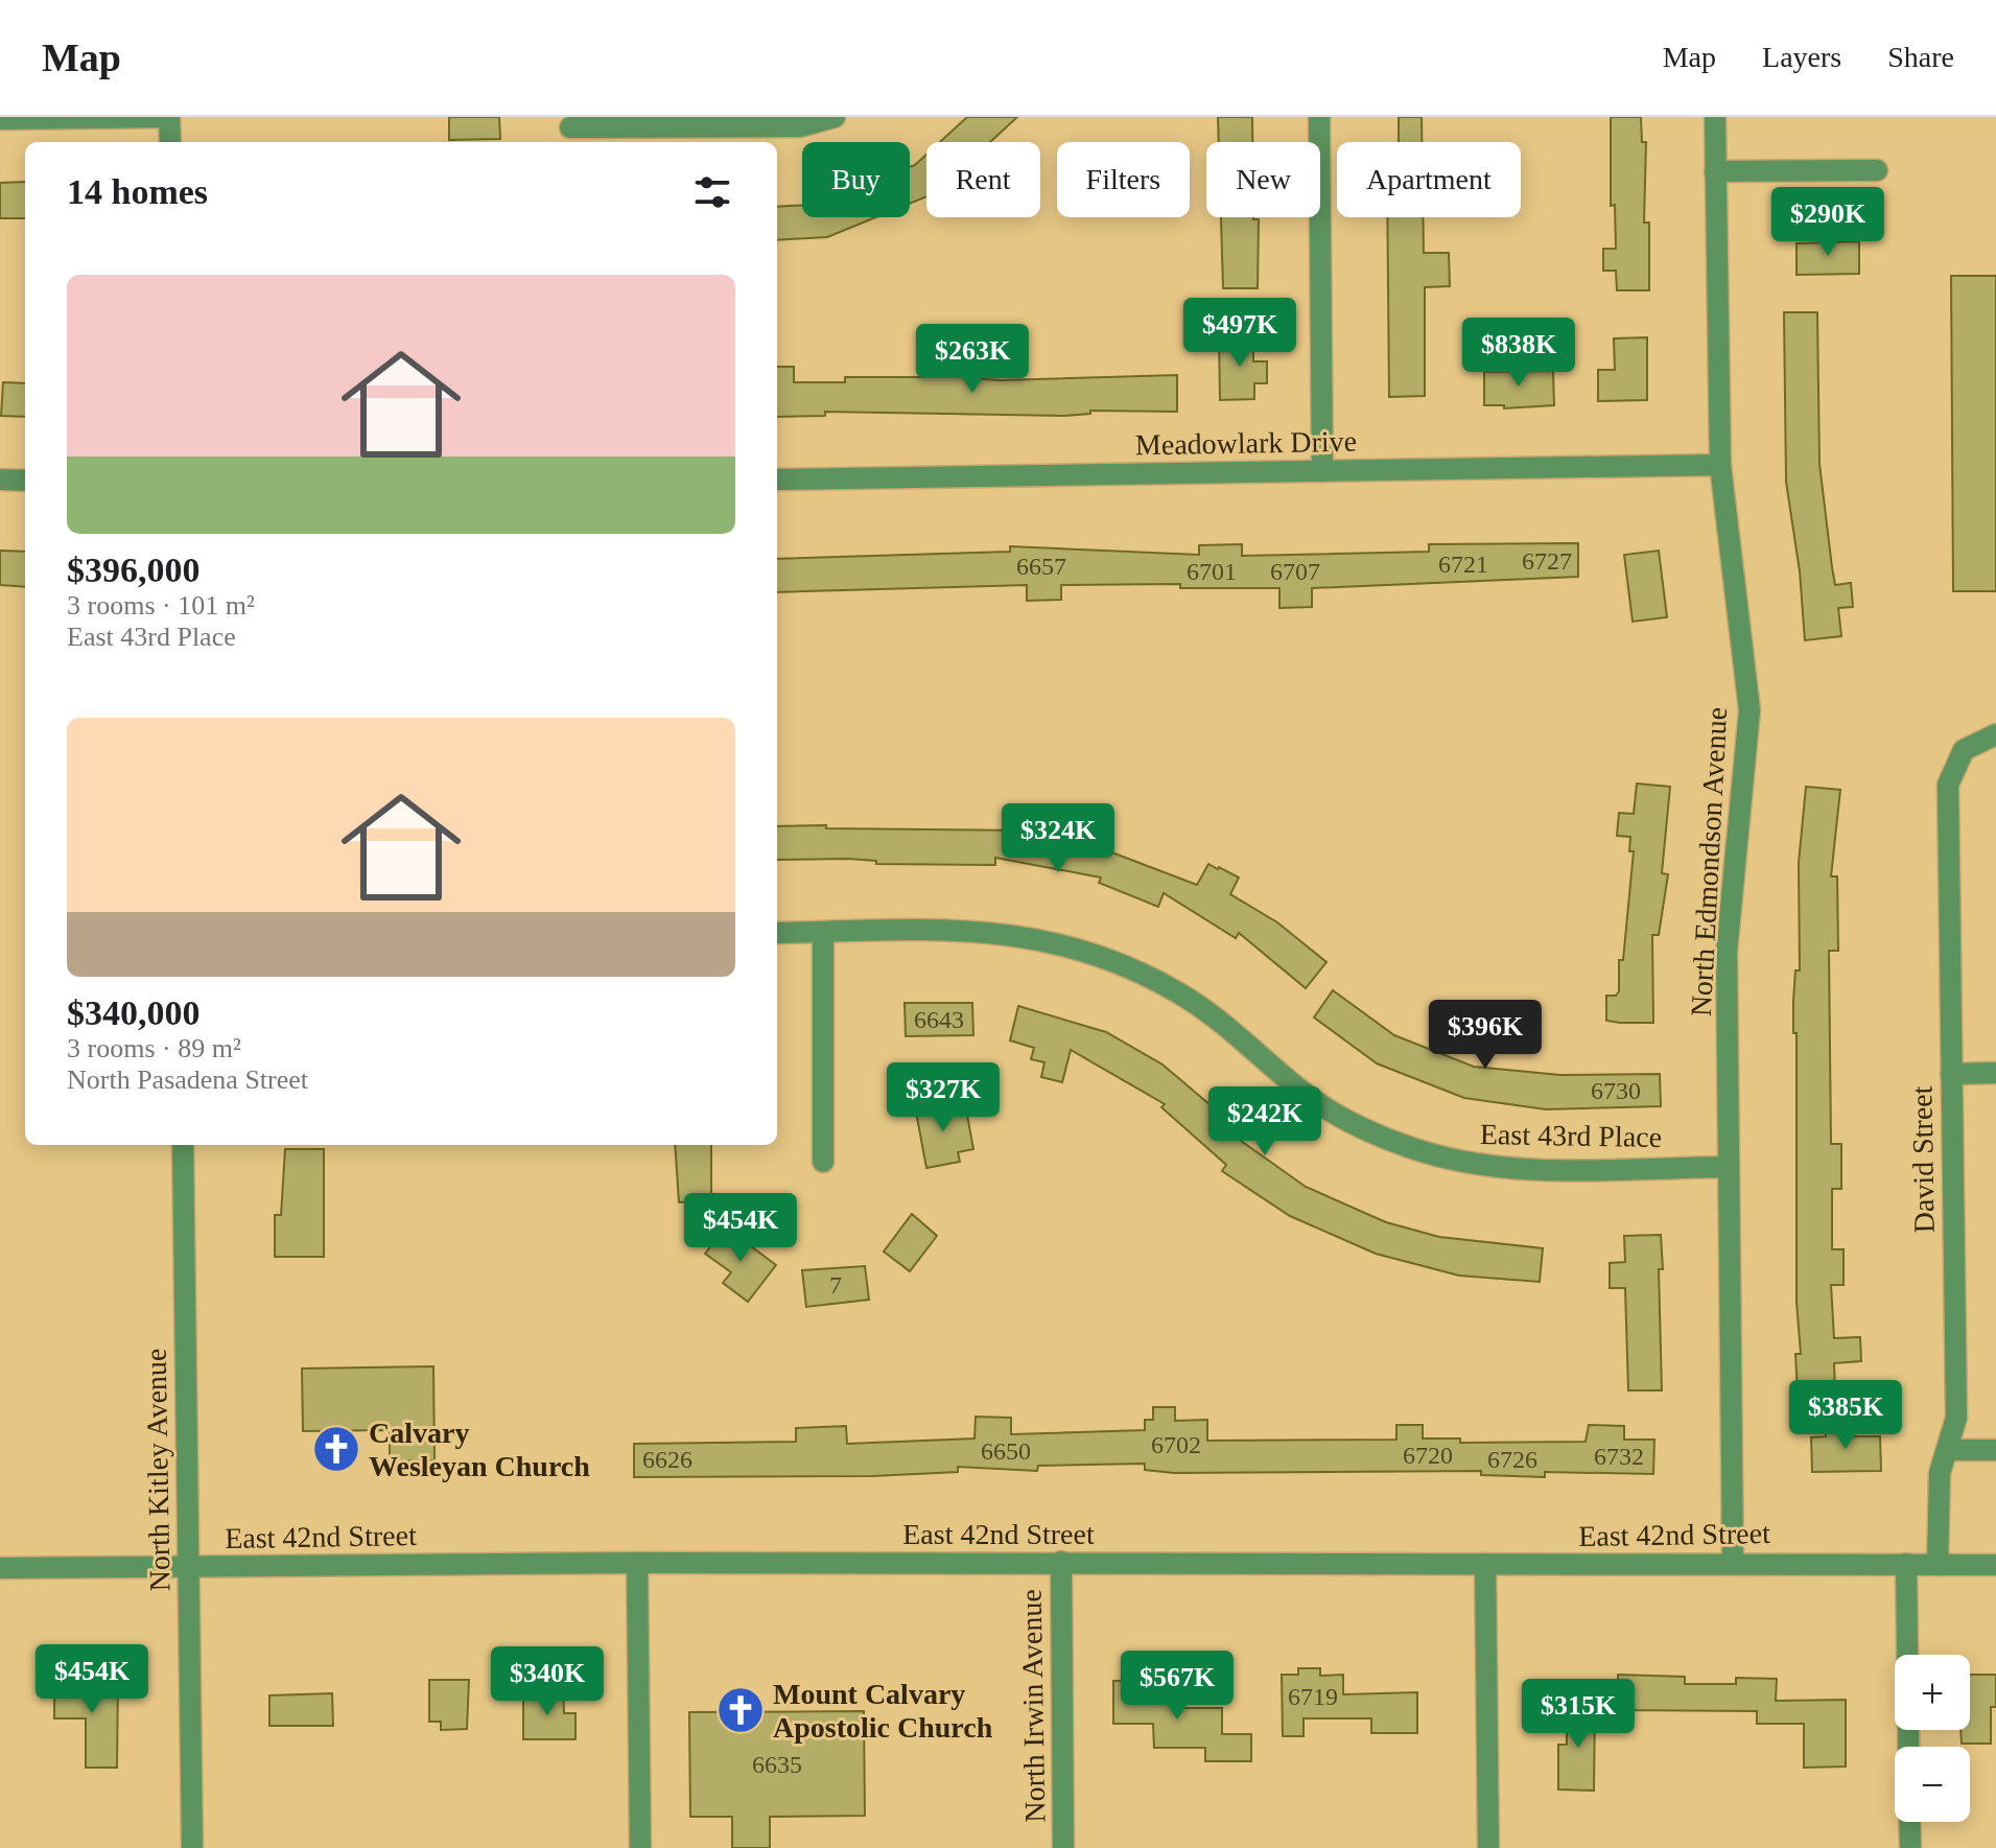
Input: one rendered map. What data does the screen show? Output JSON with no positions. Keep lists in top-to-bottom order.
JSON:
{
  "streets": {
    "street": [
      "Meadowlark Drive",
      "North Edmondson Avenue",
      "East 43rd Place",
      "David Street",
      "North Kitley Avenue",
      "East 42nd Street",
      "North Irwin Avenue"
    ]
  },
  "crossings": [
    ["Meadowlark Drive", "North Edmondson Avenue"],
    ["North Edmondson Avenue", "East 43rd Place"],
    ["North Edmondson Avenue", "East 42nd Street"],
    ["David Street", "East 42nd Street"],
    ["North Kitley Avenue", "East 42nd Street"],
    ["East 42nd Street", "North Irwin Avenue"]
  ],
  "places": {
    "church": ["Calvary Wesleyan Church", "Mount Calvary Apostolic Church"]
  },
  "house_numbers": [
    "6727",
    "6721",
    "6657",
    "6701",
    "6707",
    "6643",
    "6730",
    "7",
    "6702",
    "6650",
    "6720",
    "6732",
    "6626",
    "6726",
    "6719",
    "6635"
  ],
  "page": {
    "header": "Map",
    "nav": ["Map", "Layers", "Share"],
    "chip": [
      "Buy",
      "Rent",
      "Filters",
      "New",
      "Apartment"
    ],
    "heading": "14 homes",
    "price": [
      "$290K",
      "$497K",
      "$838K",
      "$263K",
      "$324K",
      "$396K",
      "$327K",
      "$242K",
      "$454K",
      "$385K",
      "$454K",
      "$340K",
      "$567K",
      "$315K"
    ],
    "list": [
      {
        "name": "$396,000",
        "note": "3 rooms · 101 m² · East 43rd Place"
      },
      {
        "name": "$340,000",
        "note": "3 rooms · 89 m² · North Pasadena Street"
      }
    ],
    "map_buttons": ["+", "−"]
  }
}
